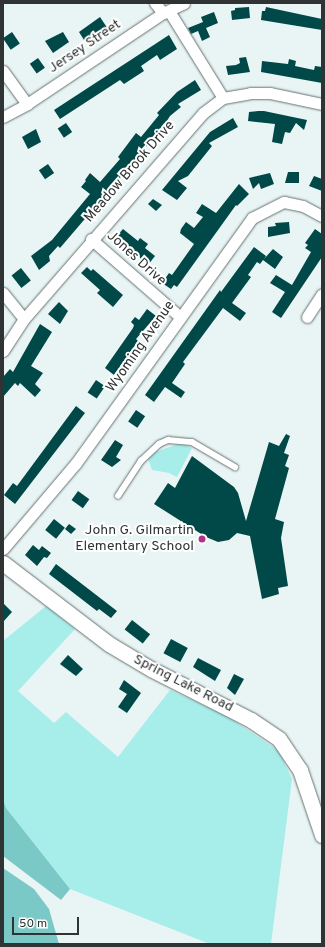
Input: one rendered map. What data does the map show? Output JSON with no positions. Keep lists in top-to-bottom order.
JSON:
{
  "streets": {
    "main road": ["Spring Lake Road"],
    "street": [
      "Jersey Street",
      "Meadow Brook Drive",
      "Jones Drive",
      "Wyoming Avenue"
    ]
  },
  "crossings": [
    ["Meadow Brook Drive", "Jones Drive"],
    ["Jones Drive", "Wyoming Avenue"]
  ],
  "places": ["John G. Gilmartin Elementary School"],
  "scale_bar": "50 m"
}
